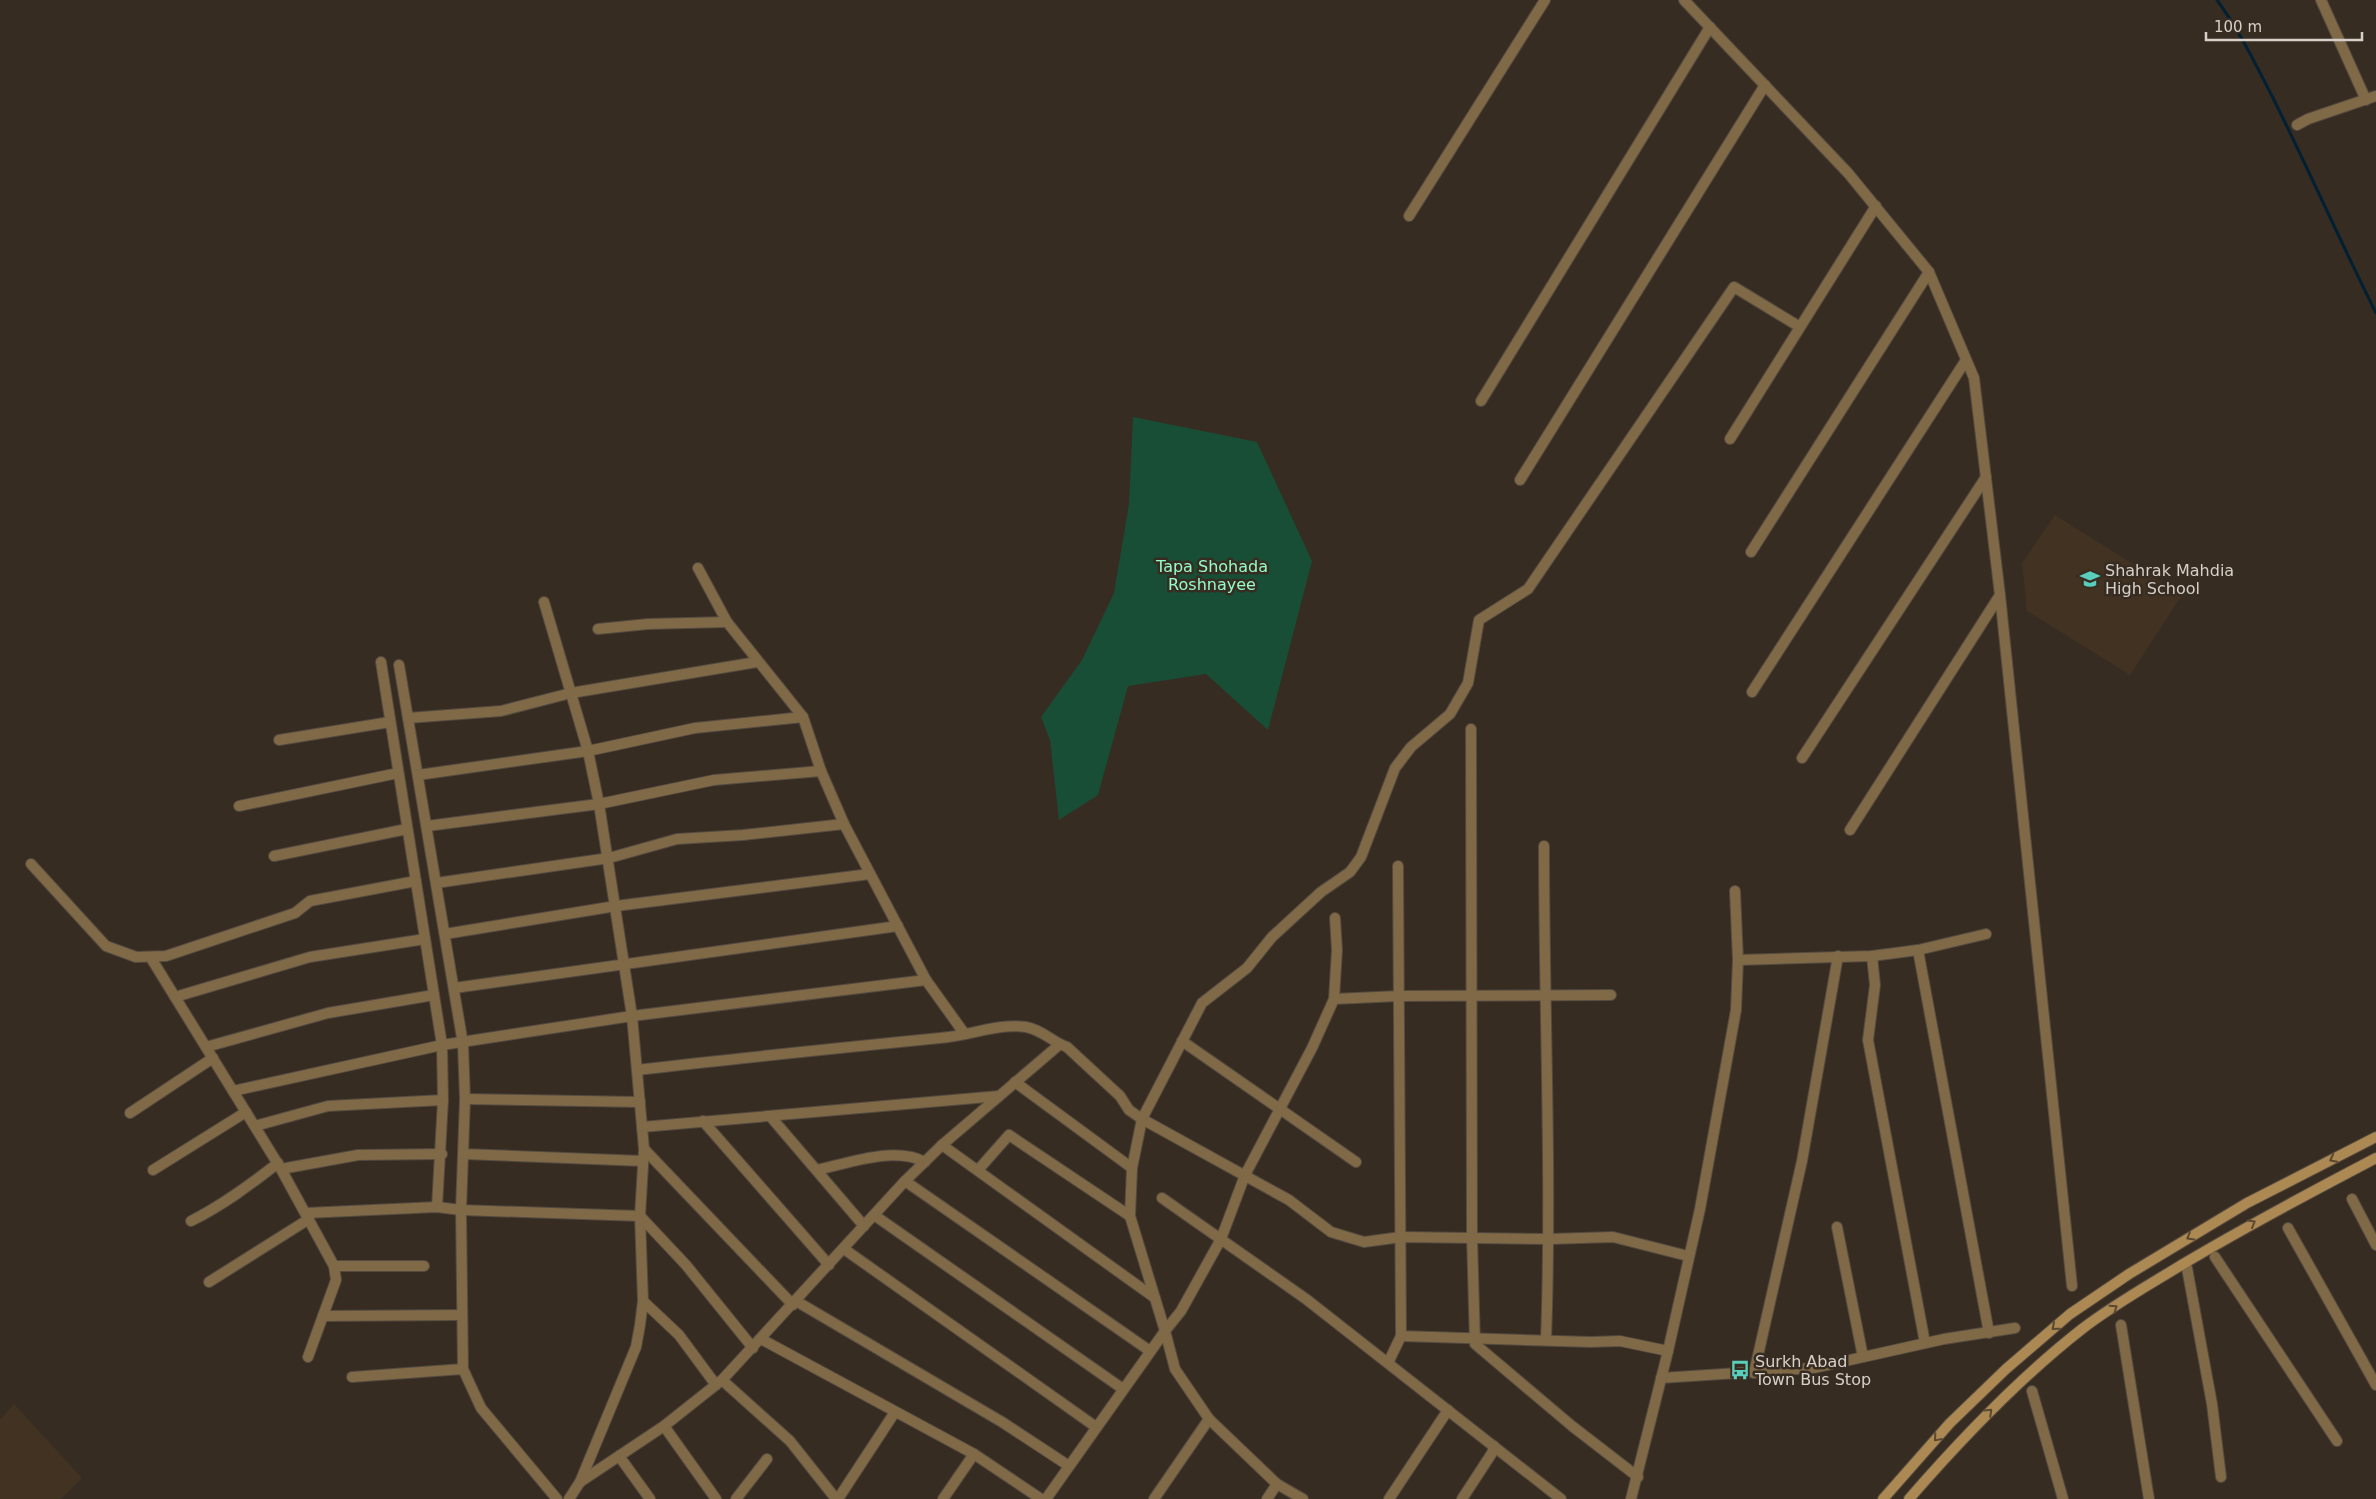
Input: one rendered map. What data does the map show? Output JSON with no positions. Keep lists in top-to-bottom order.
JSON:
{
  "parks": ["Tapa Shohada Roshnayee"],
  "places": {
    "school or university": ["Shahrak Mahdia High School"],
    "bus stop": ["Surkh Abad Town Bus Stop"]
  },
  "scale_bar": "100 m"
}
